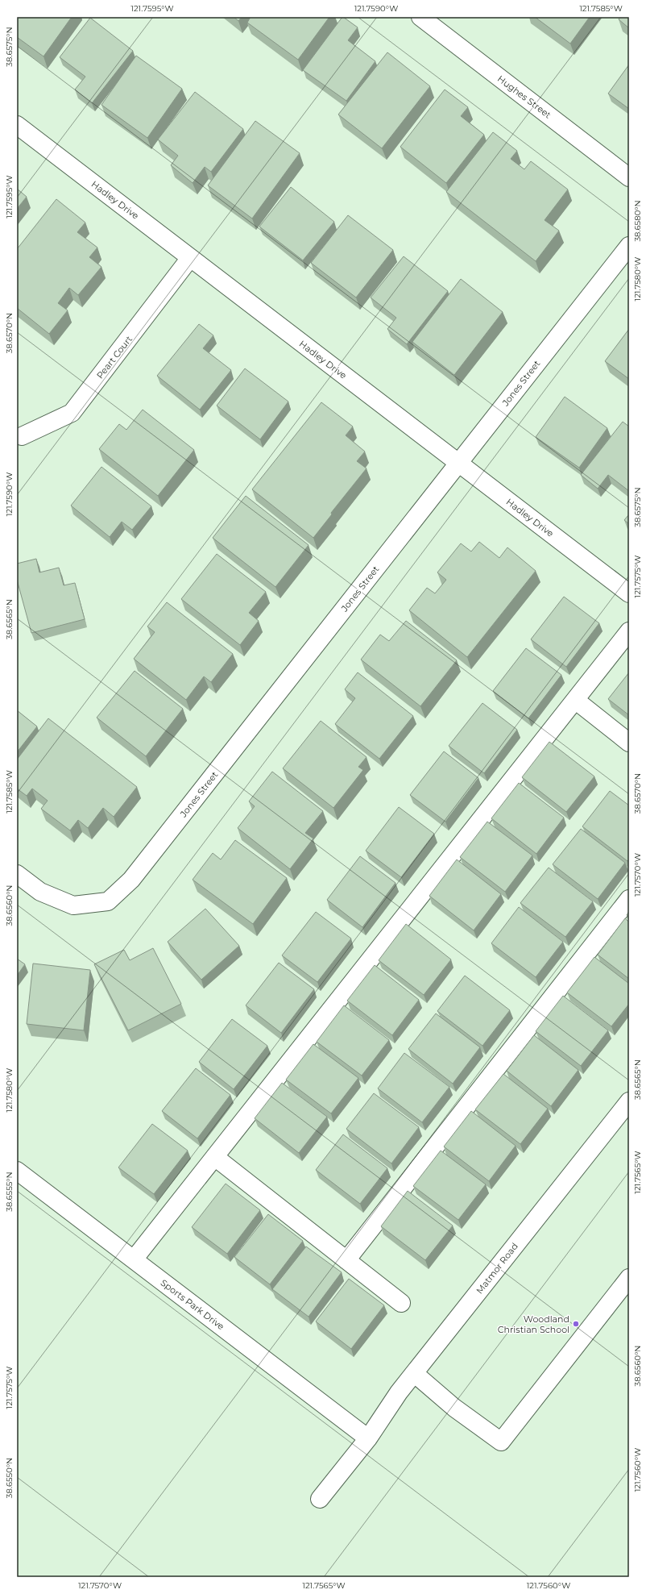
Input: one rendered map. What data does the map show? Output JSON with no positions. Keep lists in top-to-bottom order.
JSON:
{
  "streets": {
    "street": [
      "Hughes Street",
      "Hadley Drive",
      "Peart Court",
      "Jones Street",
      "Matmor Road",
      "Sports Park Drive"
    ]
  },
  "crossings": [
    ["Hadley Drive", "Peart Court"],
    ["Hadley Drive", "Jones Street"],
    ["Matmor Road", "Sports Park Drive"]
  ],
  "places": ["Woodland Christian School"],
  "coordinates": [
    "121.7595°W",
    "121.7590°W",
    "121.7585°W",
    "38.6575°N",
    "38.6580°N",
    "121.7580°W",
    "38.6570°N",
    "121.7575°W",
    "38.6565°N",
    "121.7570°W",
    "38.6560°N",
    "121.7565°W",
    "38.6555°N",
    "121.7560°W",
    "38.6550°N"
  ]
}
